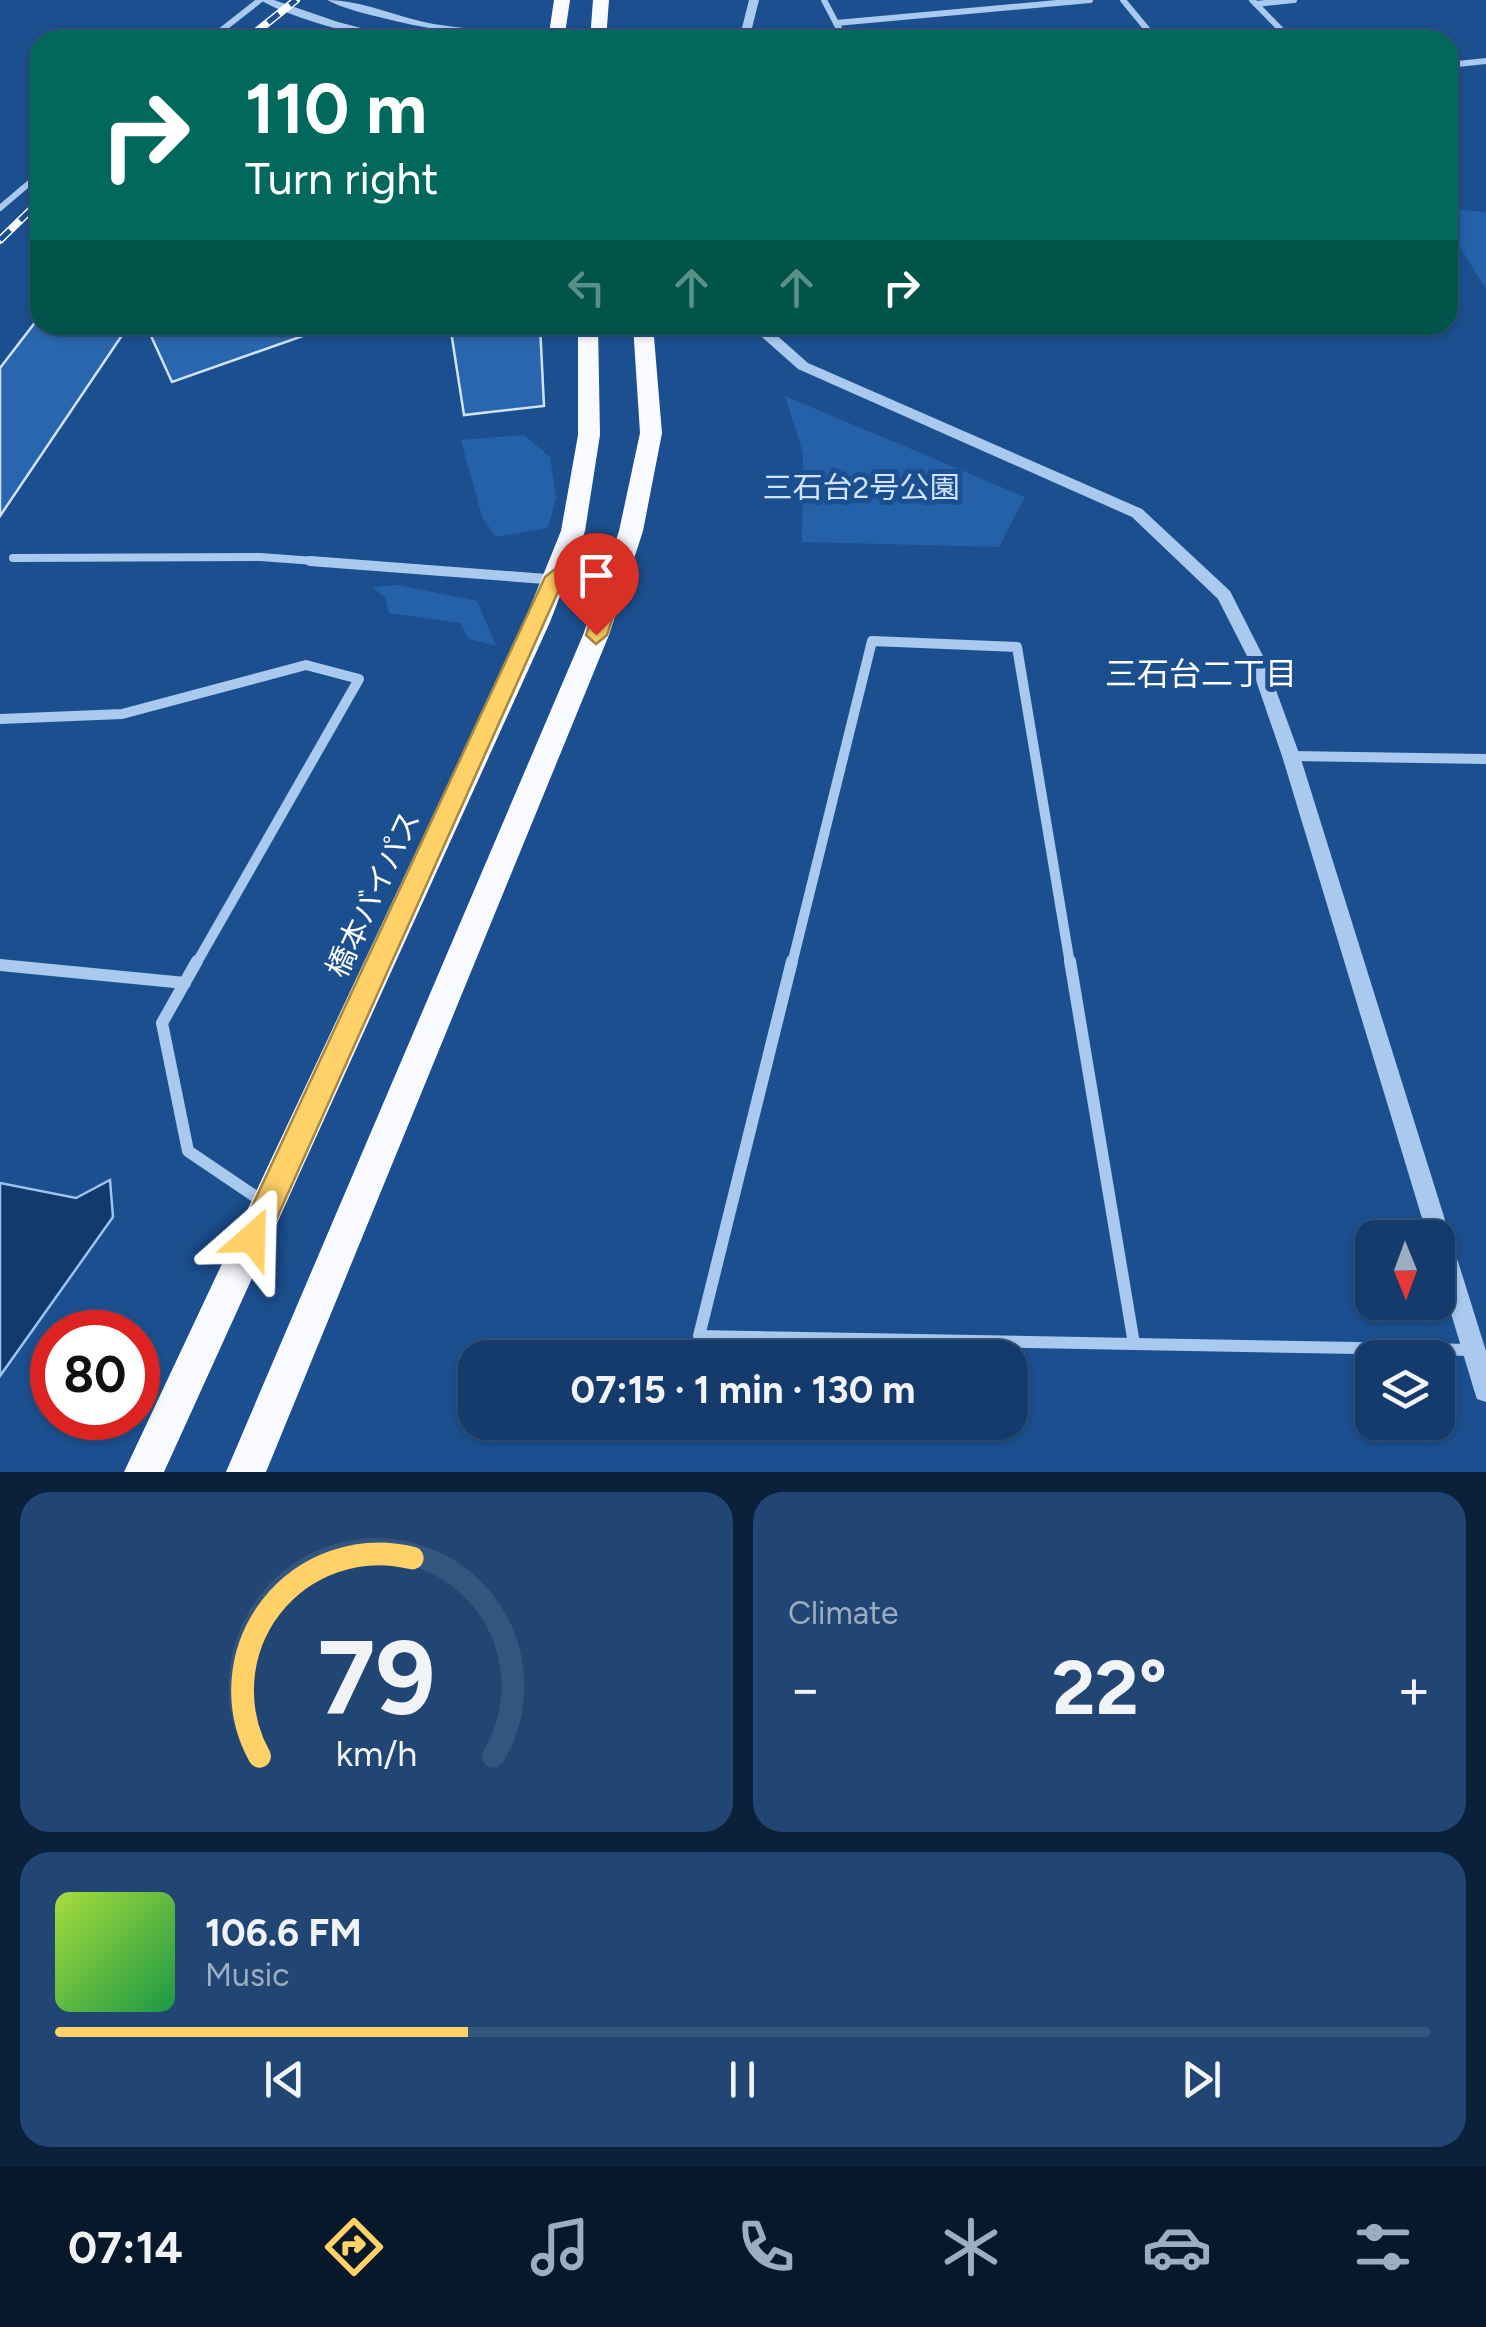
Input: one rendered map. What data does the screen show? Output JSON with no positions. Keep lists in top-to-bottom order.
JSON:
{
  "streets": {
    "highway": ["橋本バイパス"]
  },
  "districts": ["三石台二丁目"],
  "parks": ["三石台2号公園"],
  "north": "bottom",
  "page": {
    "turn": ["110 m", "Turn right"],
    "limit": "80",
    "trip": "07:15 · 1 min · 130 m",
    "tile": "Climate",
    "heat": ["−", "22°", "+"],
    "song": ["106.6 FM", "Music"],
    "tabs": "07:14",
    "gauge": ["79", "km/h"]
  }
}
